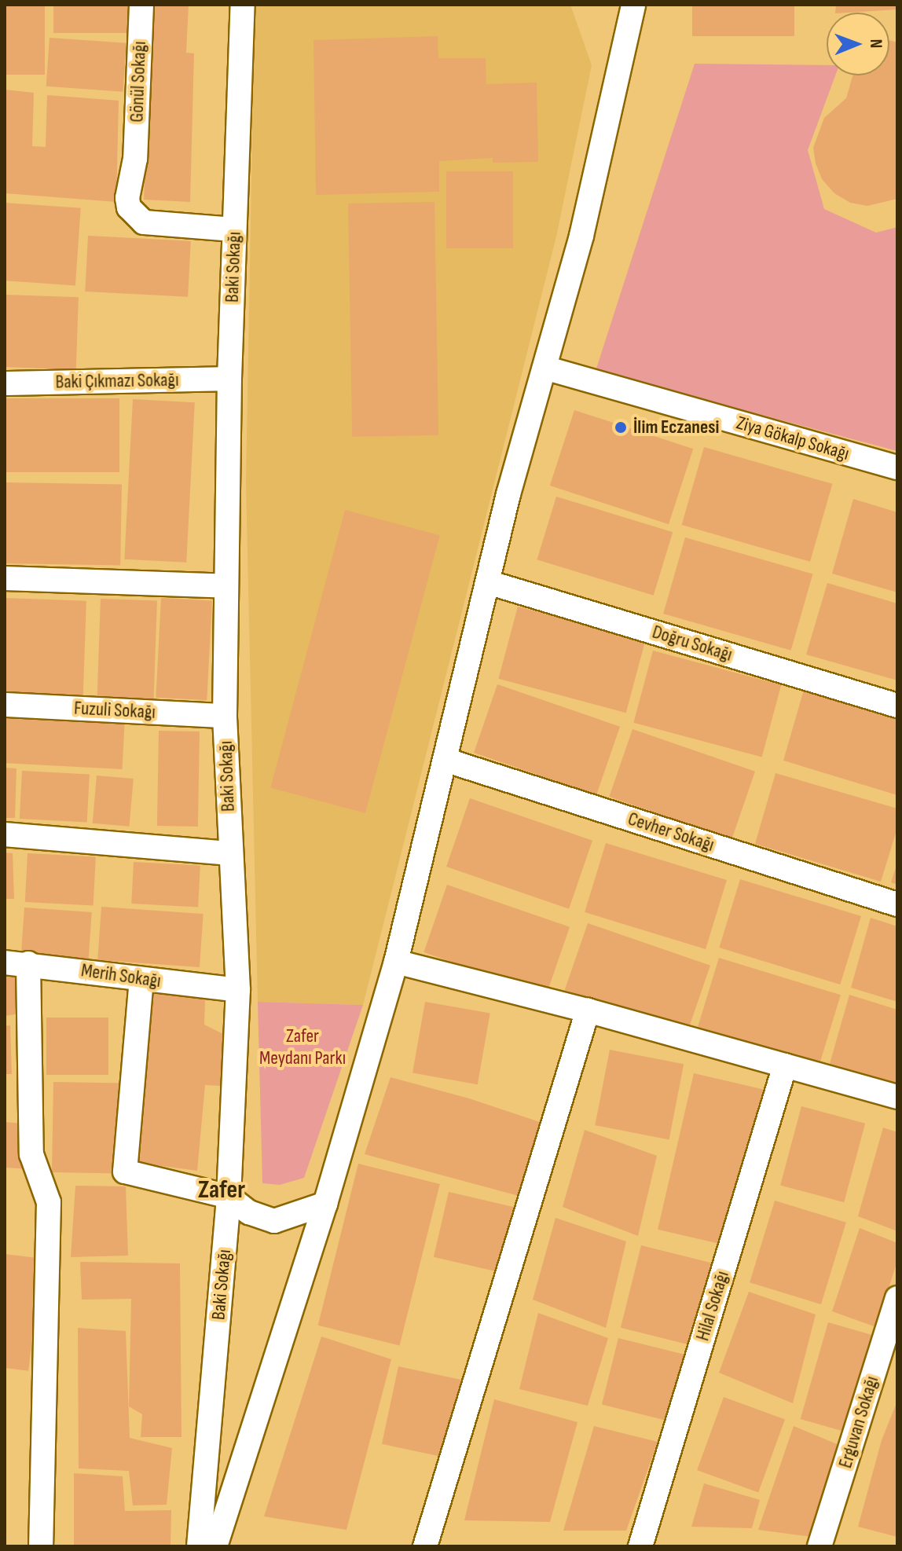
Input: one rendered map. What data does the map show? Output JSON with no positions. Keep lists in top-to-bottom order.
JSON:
{
  "streets": {
    "street": [
      "Gönül Sokağı",
      "Baki Sokağı",
      "Baki Çıkmazı Sokağı",
      "Ziya Gökalp Sokağı",
      "Doğru Sokağı",
      "Fuzuli Sokağı",
      "Cevher Sokağı",
      "Merih Sokağı",
      "Hilal Sokağı",
      "Erguvan Sokağı"
    ]
  },
  "crossings": [
    ["Gönül Sokağı", "Baki Sokağı"],
    ["Baki Sokağı", "Baki Çıkmazı Sokağı"],
    ["Baki Sokağı", "Fuzuli Sokağı"],
    ["Baki Sokağı", "Merih Sokağı"]
  ],
  "districts": ["Zafer"],
  "parks": ["Zafer Meydanı Parkı"],
  "places": ["İlim Eczanesi"],
  "north": "right"
}
